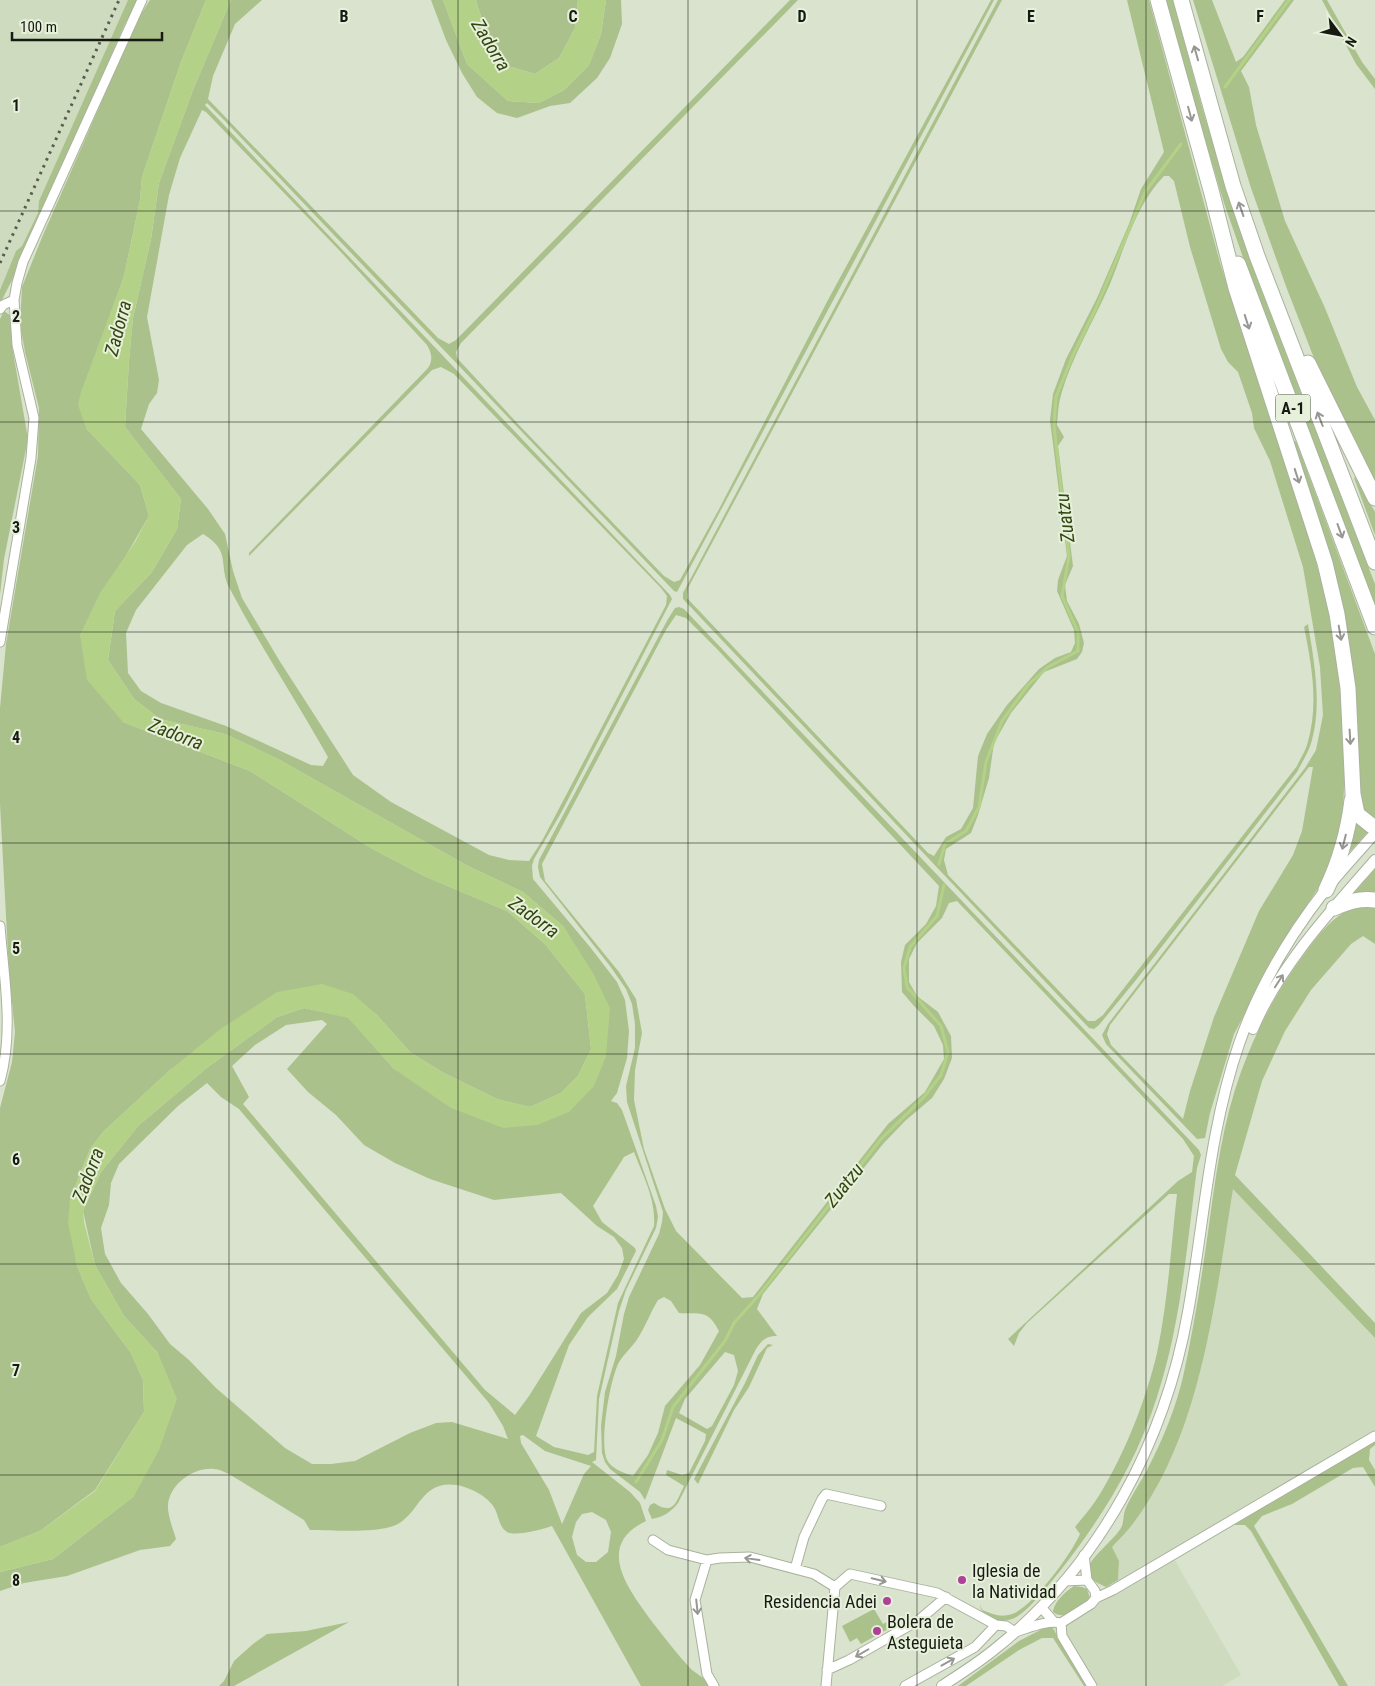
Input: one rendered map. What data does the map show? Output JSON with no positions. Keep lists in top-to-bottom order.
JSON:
{
  "streets": {
    "highway": ["A-1"]
  },
  "water": ["Zadorra", "Zuatzu"],
  "places": ["Iglesia de la Natividad", "Residencia Adei", "Bolera de Asteguieta"],
  "scale_bar": "100 m",
  "north": "bottom right",
  "grid": {
    "columns": [
      "B",
      "C",
      "D",
      "E",
      "F"
    ],
    "rows": [
      "1",
      "2",
      "3",
      "4",
      "5",
      "6",
      "7",
      "8"
    ]
  }
}
